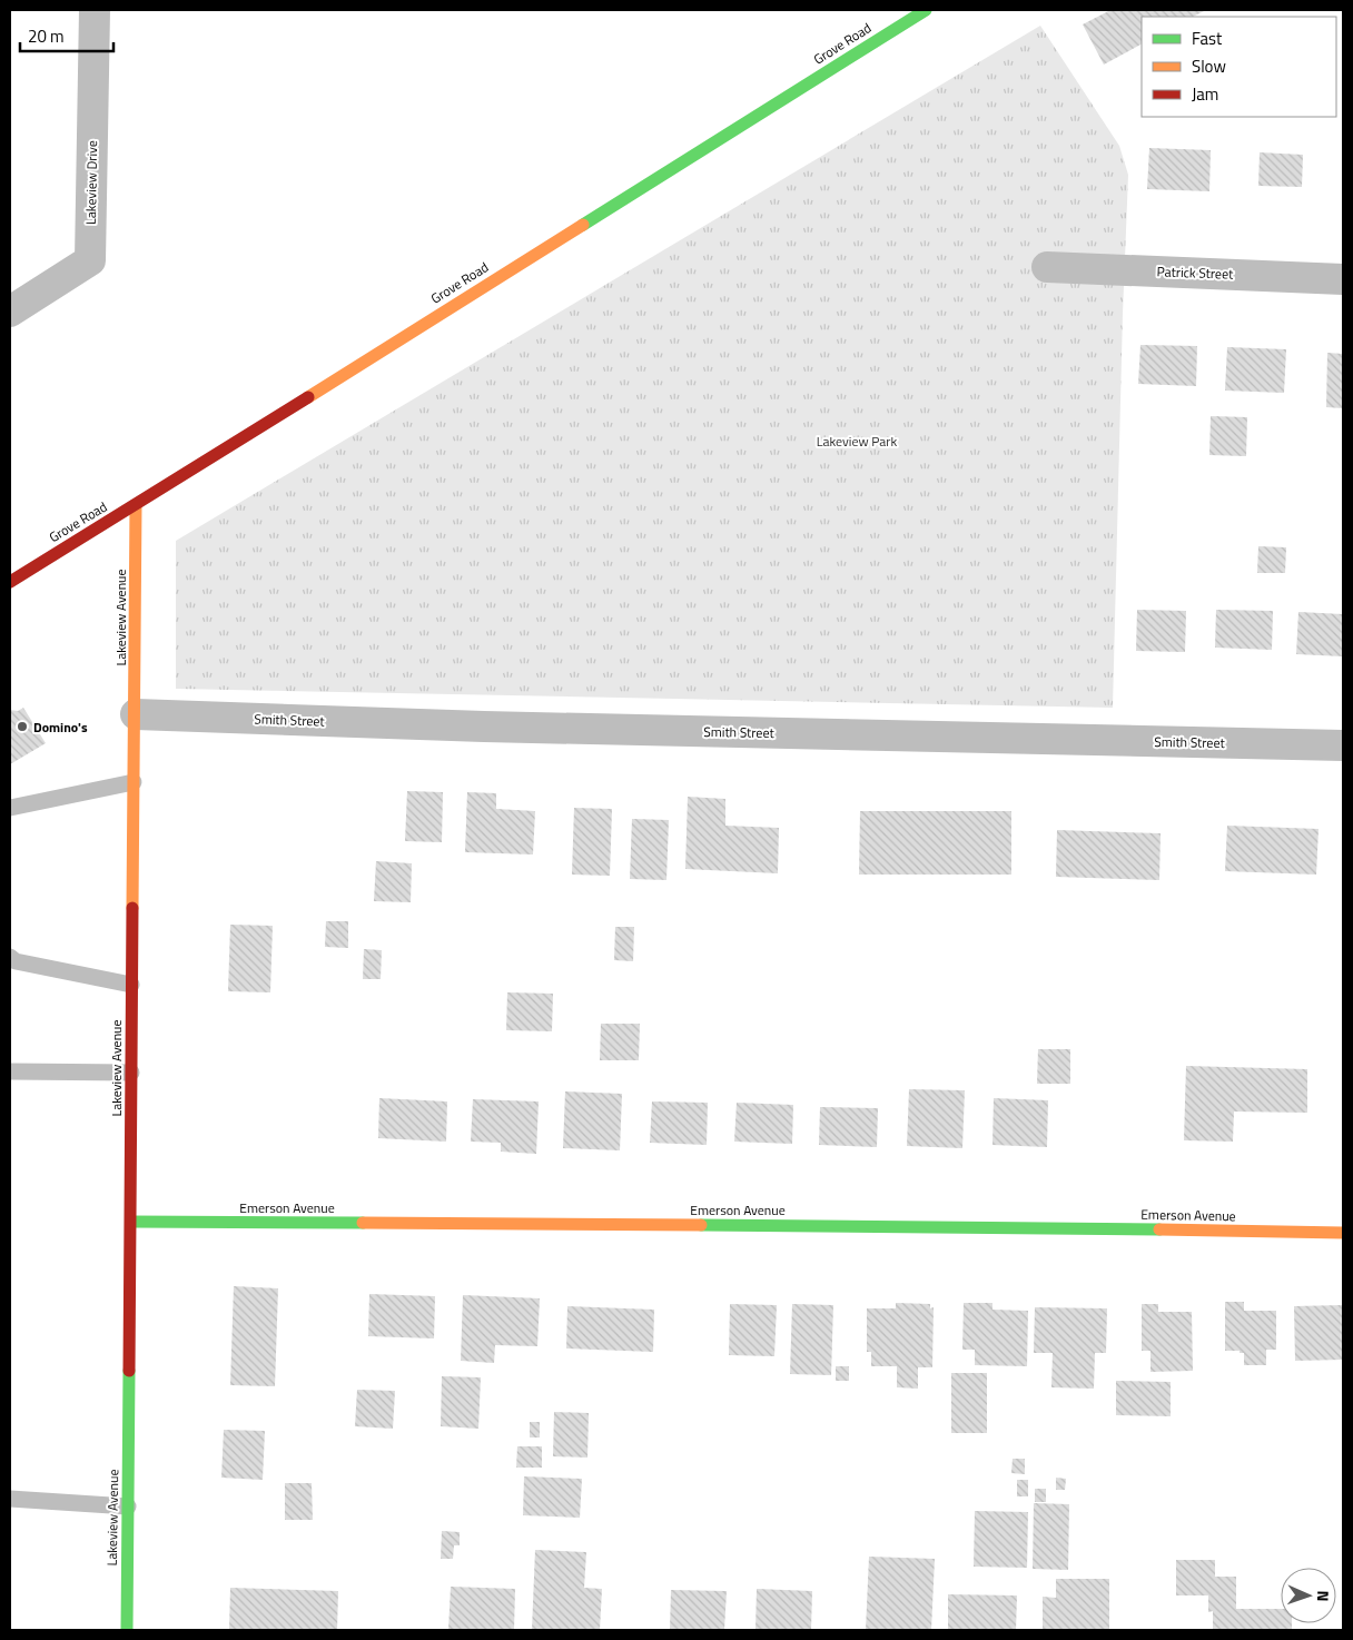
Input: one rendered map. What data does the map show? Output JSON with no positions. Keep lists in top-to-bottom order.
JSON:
{
  "streets": {
    "street": [
      "Grove Road",
      "Lakeview Drive",
      "Patrick Street",
      "Lakeview Avenue",
      "Smith Street",
      "Emerson Avenue"
    ]
  },
  "crossings": [
    ["Grove Road", "Lakeview Avenue"],
    ["Lakeview Avenue", "Smith Street"],
    ["Lakeview Avenue", "Emerson Avenue"]
  ],
  "parks": ["Lakeview Park"],
  "places": ["Domino's"],
  "legend": ["Fast", "Slow", "Jam"],
  "scale_bar": "20 m",
  "north": "right"
}
